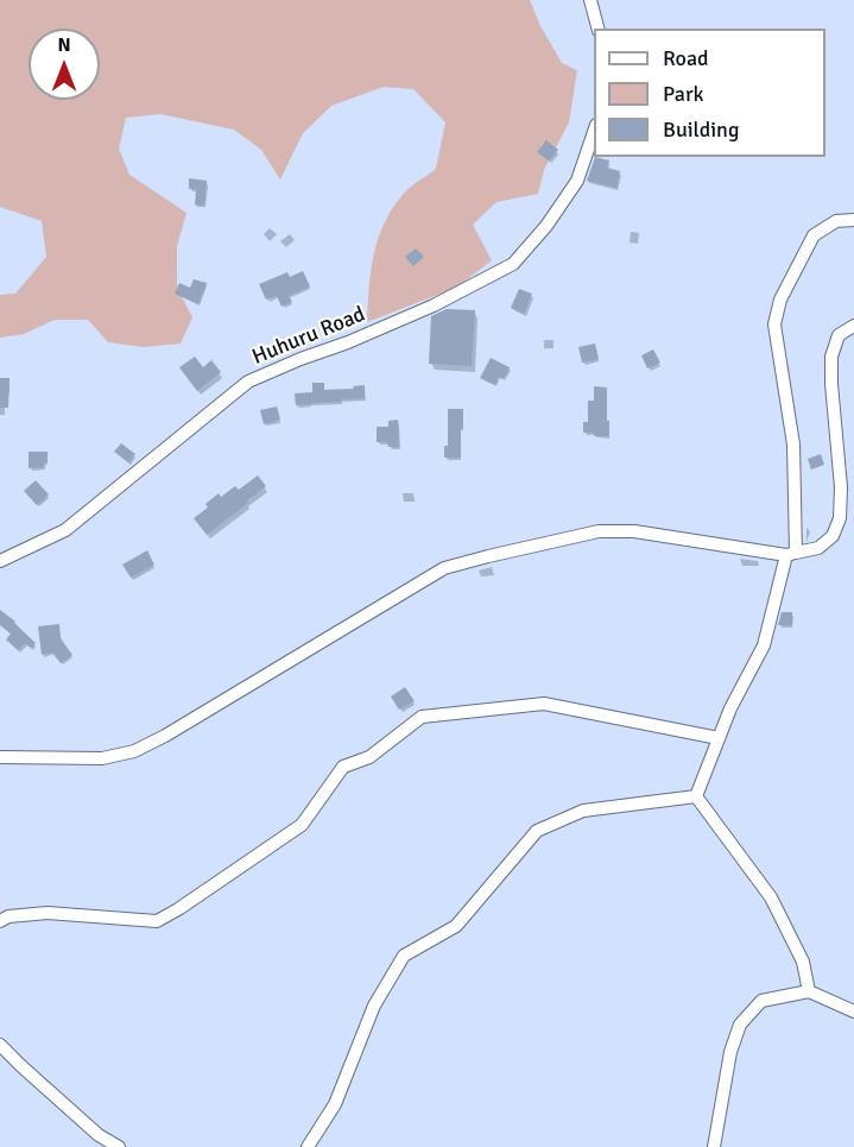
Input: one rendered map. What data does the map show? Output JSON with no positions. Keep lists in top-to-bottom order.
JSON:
{
  "streets": {
    "street": ["Huhuru Road"]
  },
  "legend": ["Road", "Park", "Building"],
  "north": "top"
}
